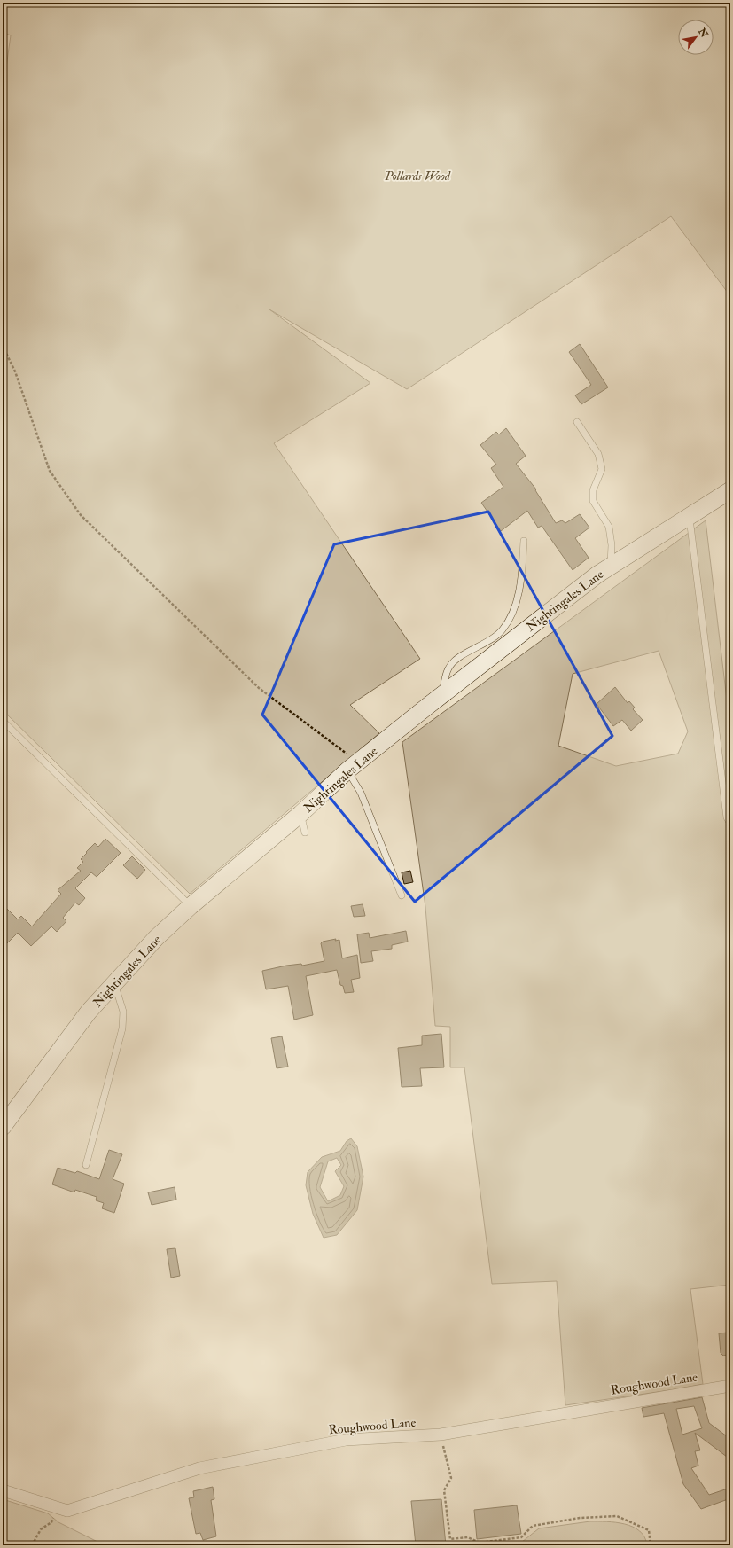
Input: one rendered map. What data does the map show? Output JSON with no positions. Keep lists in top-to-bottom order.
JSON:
{
  "streets": {
    "main road": ["Nightingales Lane"],
    "street": ["Roughwood Lane"]
  },
  "parks": ["Pollards Wood"],
  "north": "top right"
}
